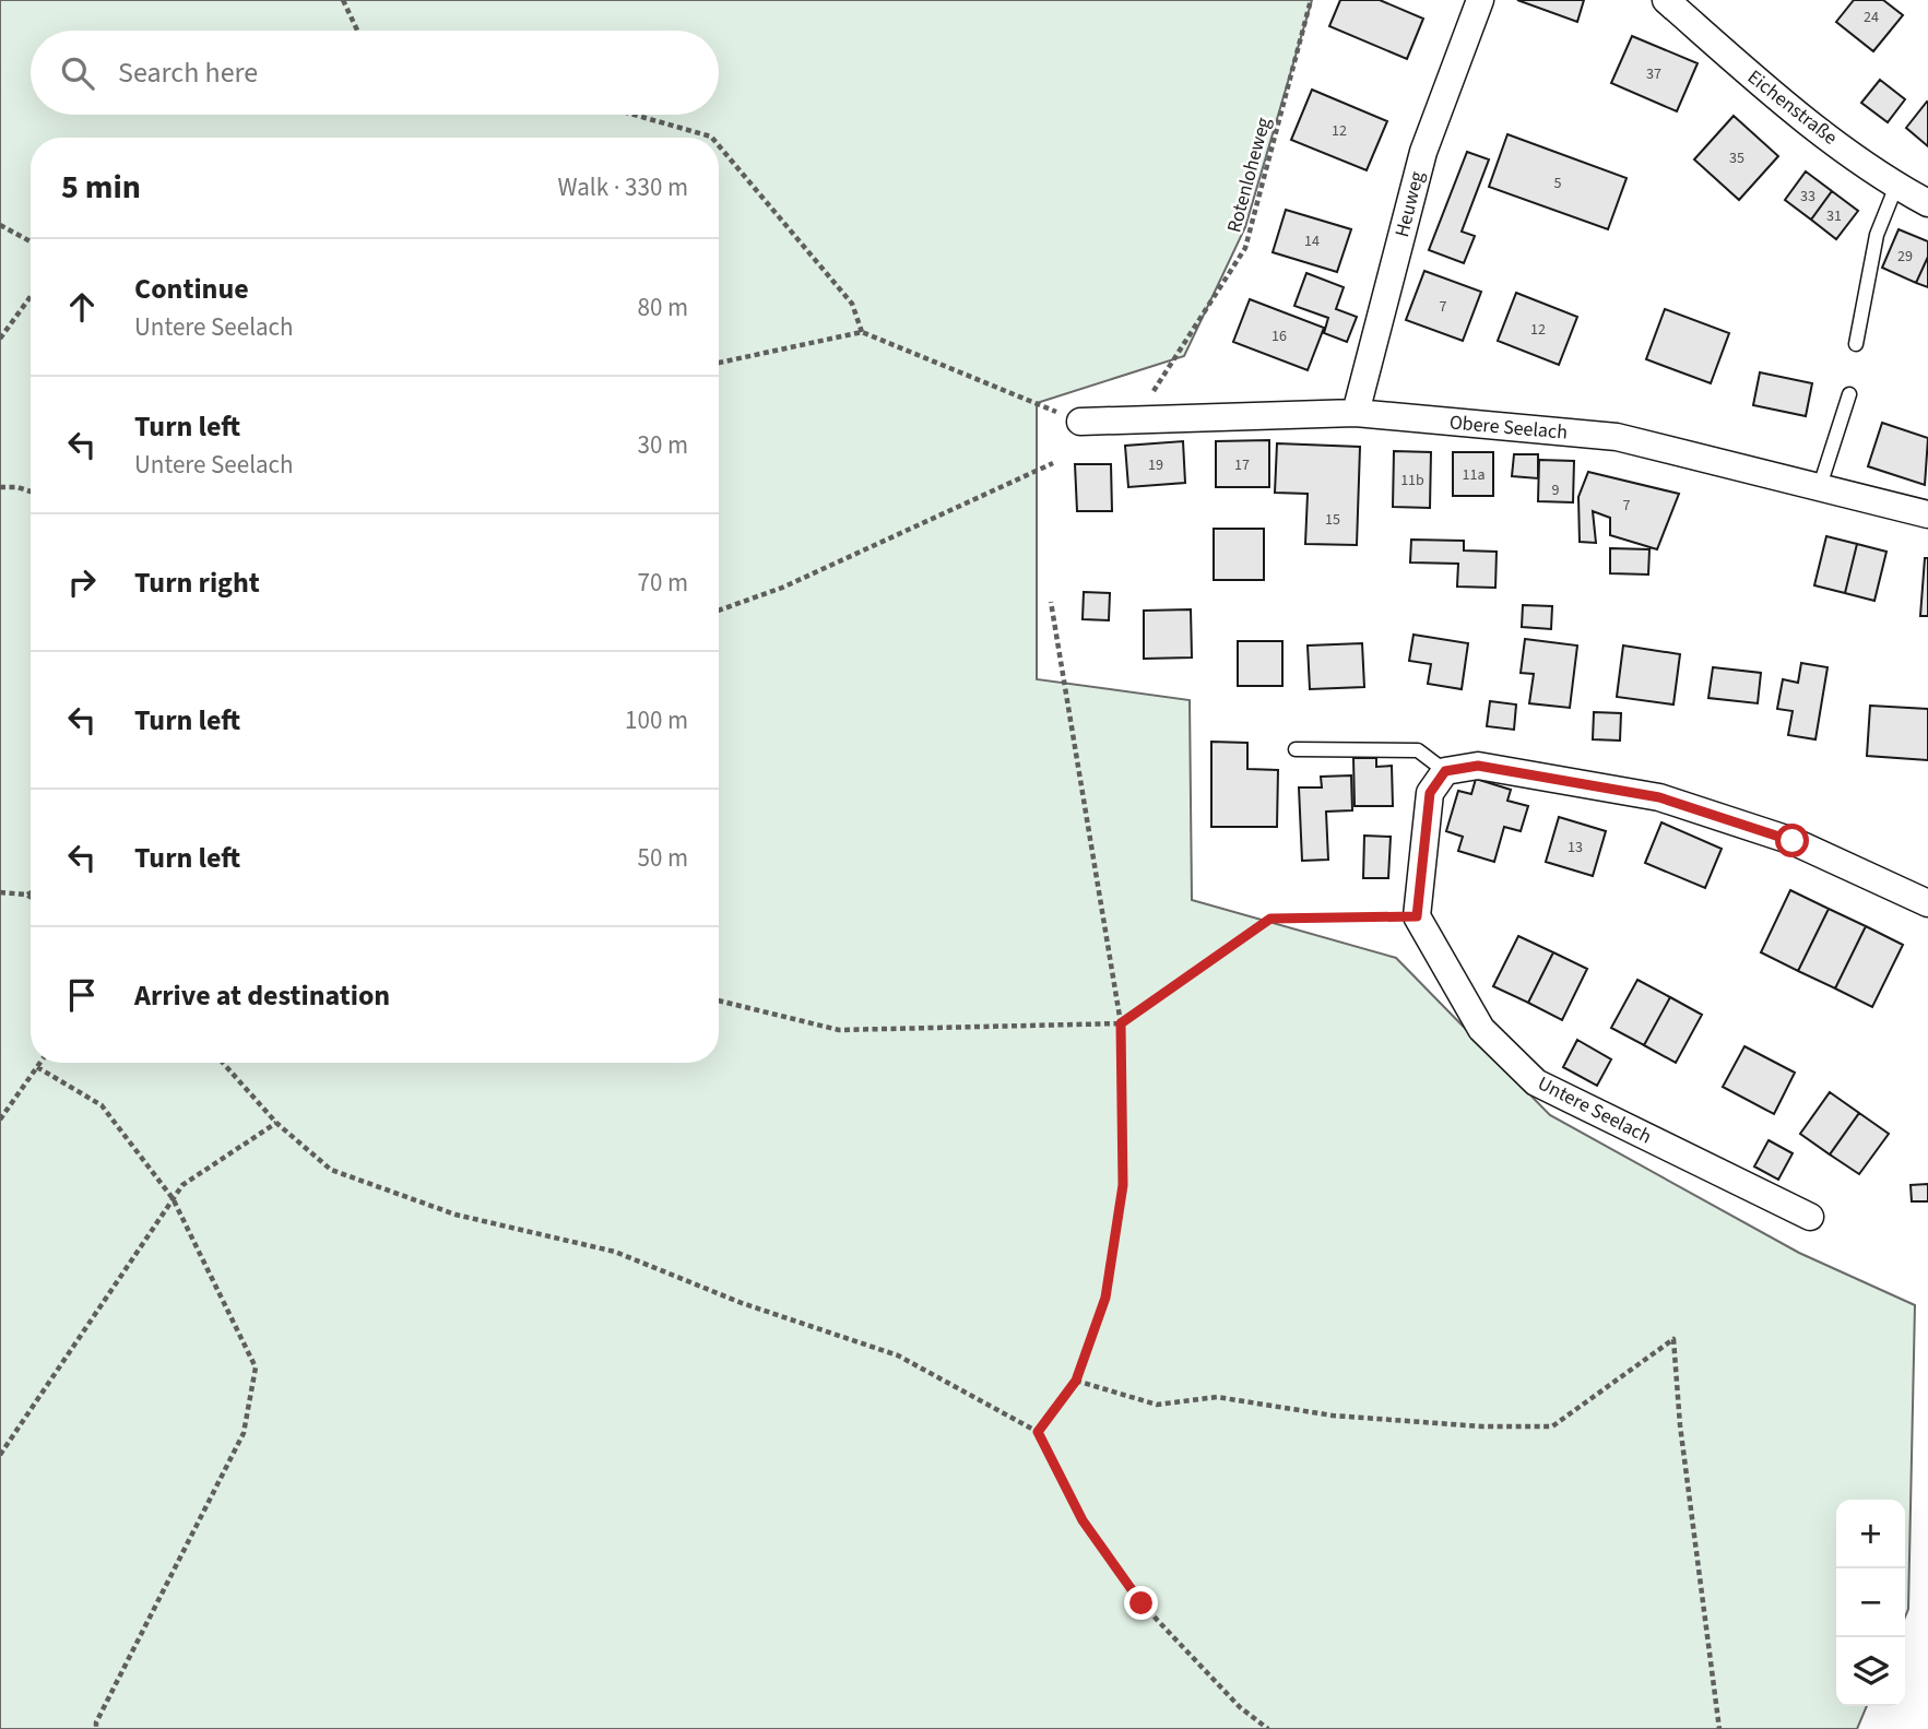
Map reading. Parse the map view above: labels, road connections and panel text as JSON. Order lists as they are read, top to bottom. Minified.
{"streets":{"street":["Eichenstraße","Heuweg","Obere Seelach","Untere Seelach"],"path":["Rotenloheweg"]},"crossings":[["Rotenloheweg","Obere Seelach"],["Heuweg","Obere Seelach"]],"house_numbers":["24","37","12","35","5","33","31","14","29","7","12","16","19","17","11a","11b","9","7","15","13"],"page":{"search":"Search here","heading":["5 min","Walk · 330 m"],"list":[["Continue","Untere Seelach","80 m"],["Turn left","Untere Seelach","30 m"],["Turn right","70 m"],["Turn left","100 m"],["Turn left","50 m"],"Arrive at destination"],"map_buttons":["+","−"]}}
